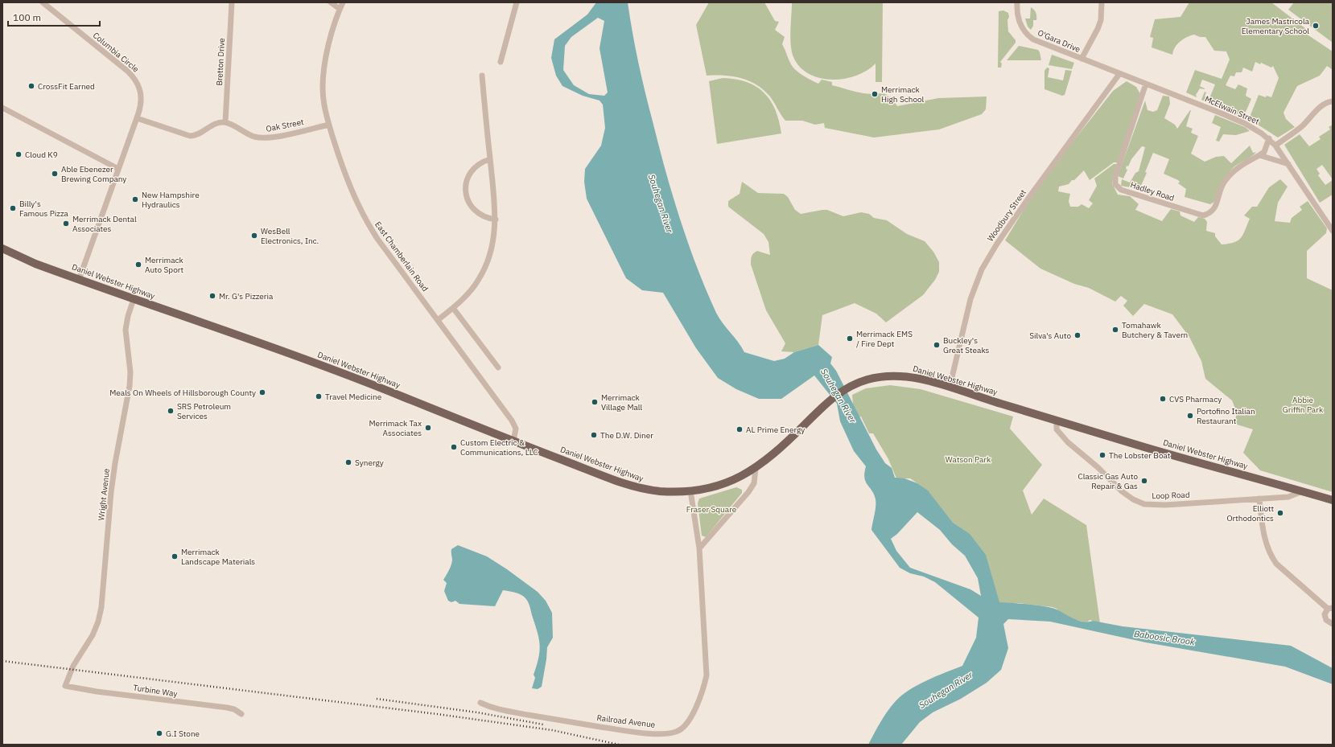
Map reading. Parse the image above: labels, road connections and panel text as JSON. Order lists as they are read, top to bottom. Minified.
{"streets":{"main road":["Daniel Webster Highway"],"street":["O'Gara Drive","Columbia Circle","Bretton Drive","McElwain Street","Oak Street","Hadley Road","Woodbury Street","East Chamberlain Road","Wright Avenue","Loop Road","Turbine Way","Railroad Avenue"]},"crossings":[["O'Gara Drive","McElwain Street"],["Columbia Circle","Daniel Webster Highway"],["Bretton Drive","Oak Street"],["McElwain Street","Hadley Road"],["McElwain Street","Woodbury Street"],["Oak Street","East Chamberlain Road"],["Woodbury Street","Daniel Webster Highway"],["East Chamberlain Road","Daniel Webster Highway"],["Daniel Webster Highway","Wright Avenue"],["Daniel Webster Highway","Loop Road"],["Daniel Webster Highway","Railroad Avenue"],["Wright Avenue","Turbine Way"]],"water":["Souhegan River","Baboosic Brook"],"parks":["Abbie Griffin Park","Watson Park","Fraser Square"],"places":["James Mastricola Elementary School","CrossFit Earned","Merrimack High School","Cloud K9","Able Ebenezer Brewing Company","New Hampshire Hydraulics","Billy's Famous Pizza","Merrimack Dental Associates","WesBell Electronics, Inc.","Merrimack Auto Sport","Mr. G's Pizzeria","Tomahawk Butchery & Tavern","Silva's Auto","Merrimack EMS / Fire Dept","Buckley's Great Steaks","Meals On Wheels of Hillsborough County","Travel Medicine","CVS Pharmacy","Merrimack Village Mall","SRS Petroleum Services","Portofino Italian Restaurant","Merrimack Tax Associates","AL Prime Energy","The D.W. Diner","Custom Electric & Communications, LLC","The Lobster Boat","Synergy","Classic Gas Auto Repair & Gas","Elliott Orthodontics","Merrimack Landscape Materials","G.I Stone"],"scale_bar":"100 m"}
